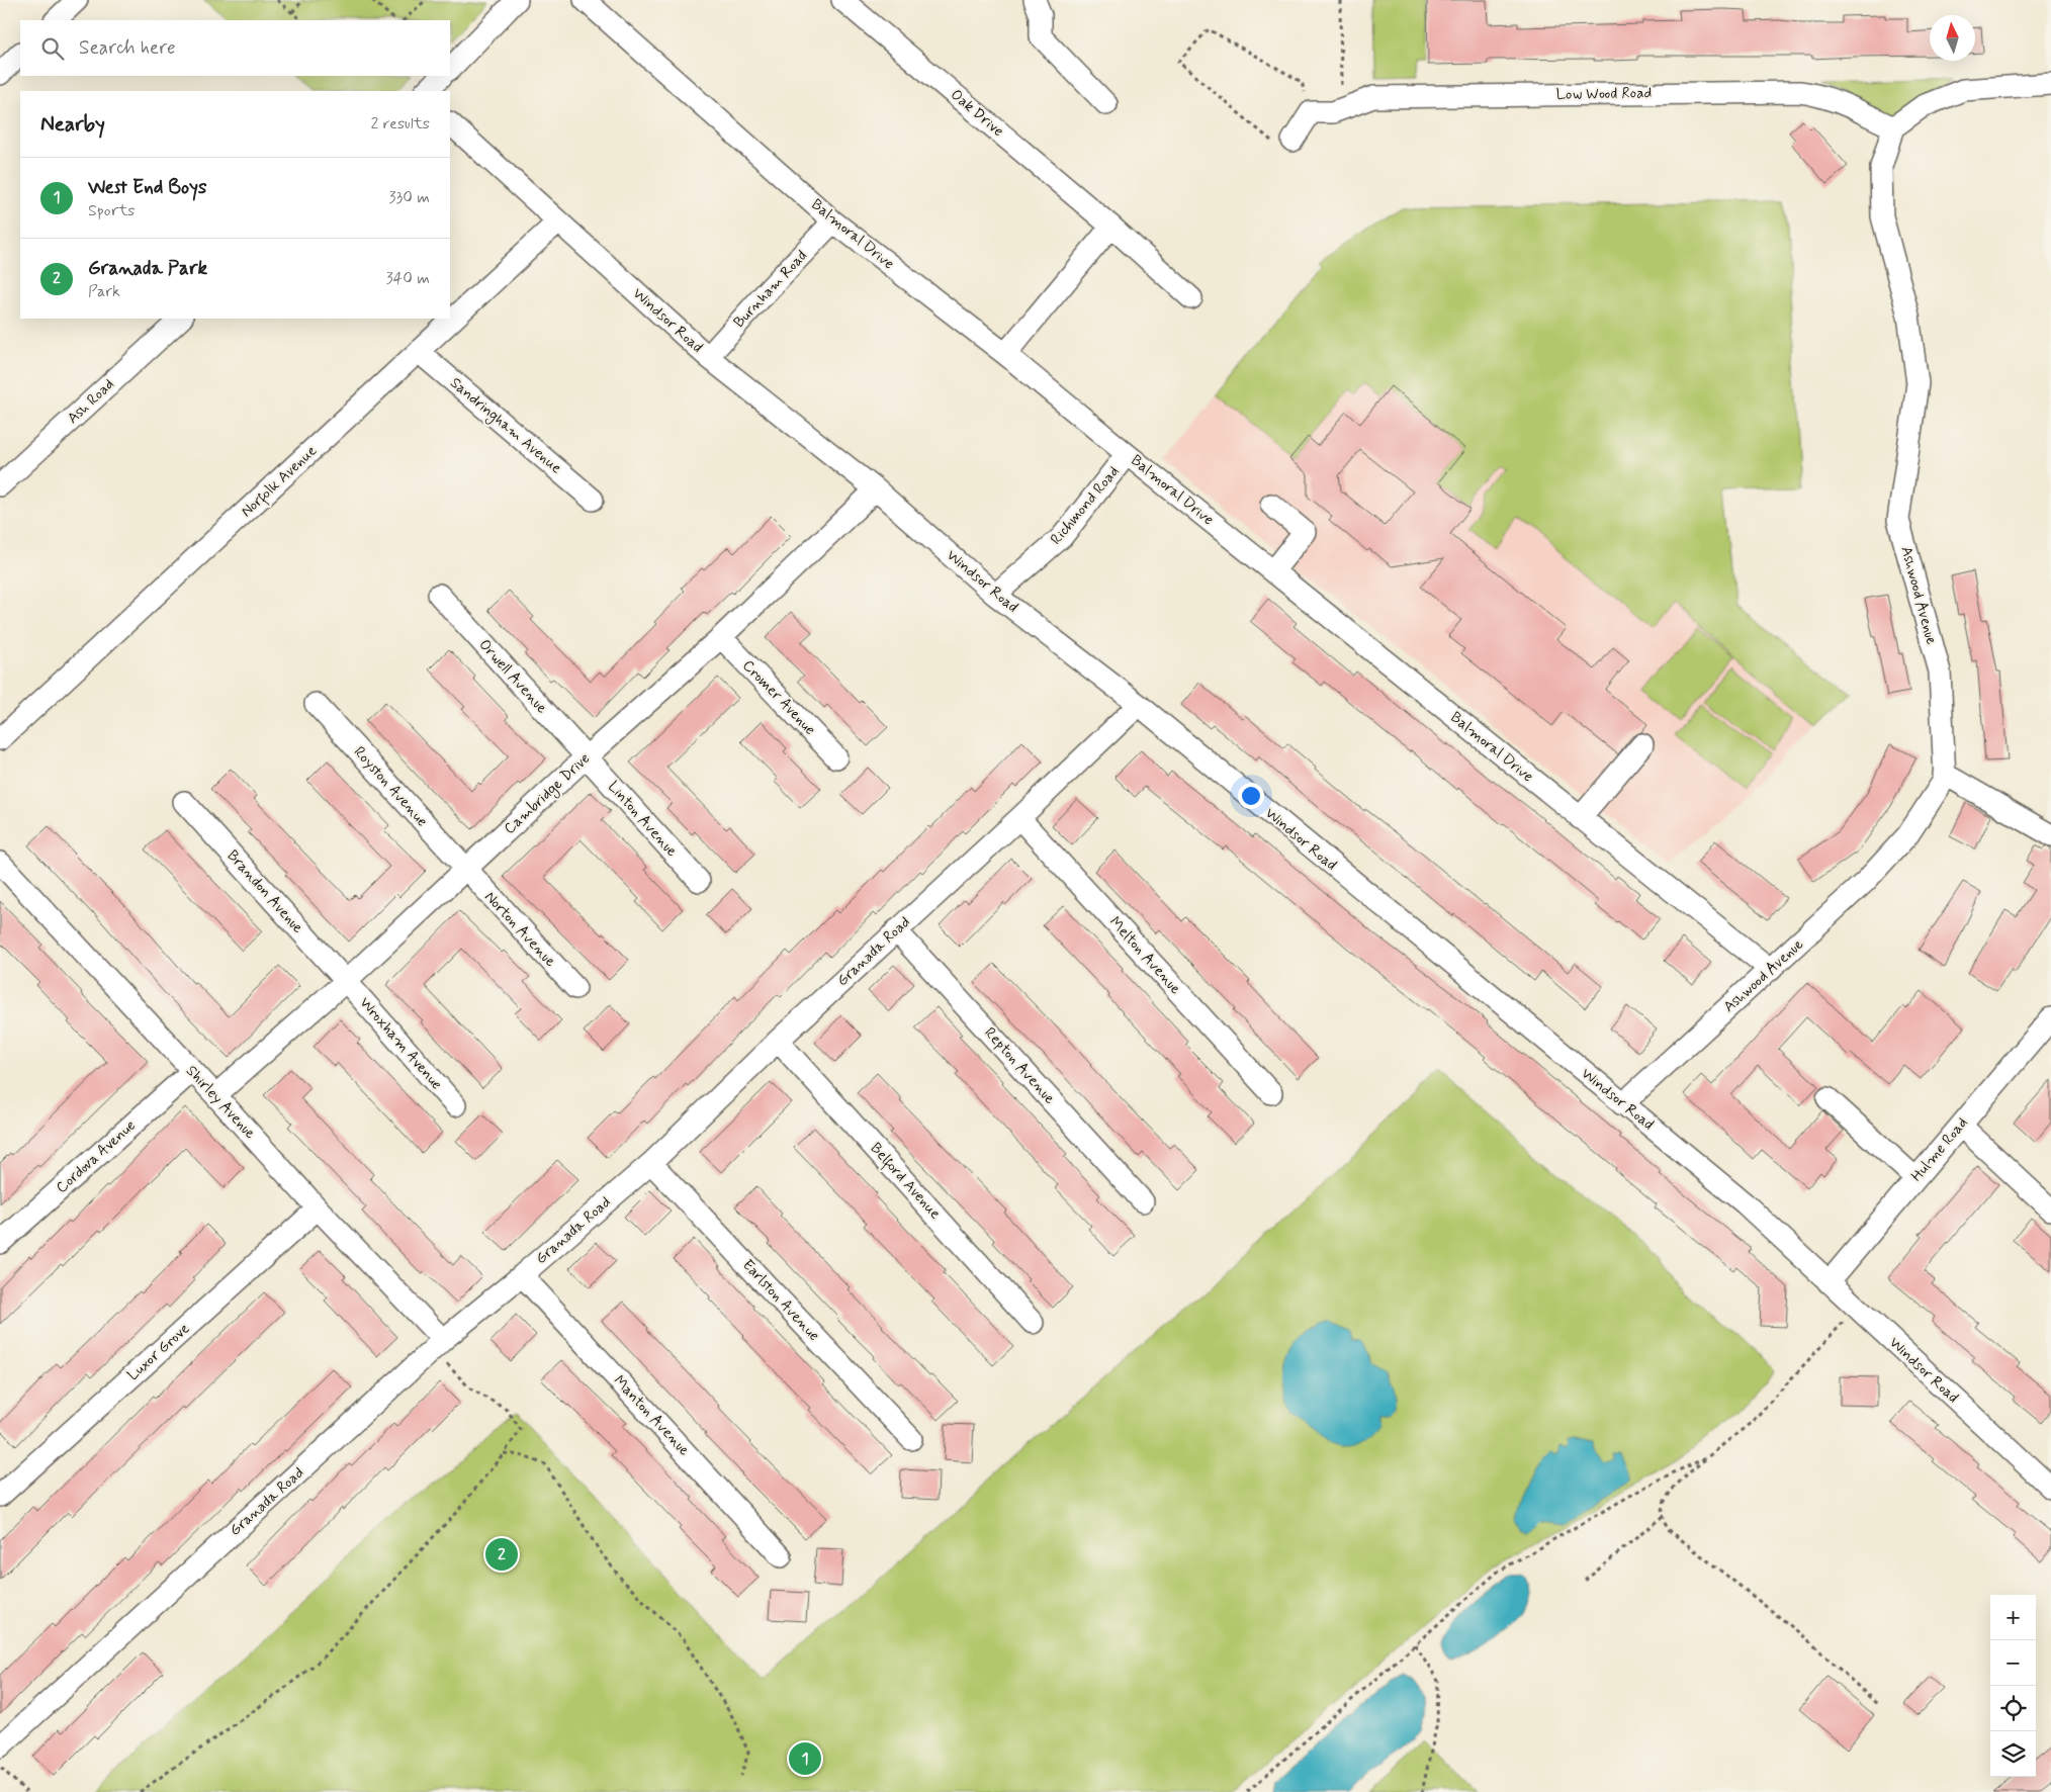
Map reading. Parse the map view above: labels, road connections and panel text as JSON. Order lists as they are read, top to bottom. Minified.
{"streets":{"street":["Low Wood Road","Oak Drive","Balmoral Drive","Burnham Road","Windsor Road","Ash Road","Sandringham Avenue","Norfolk Avenue","Richmond Road","Ashwood Avenue","Orwell Avenue","Cromer Avenue","Royston Avenue","Cambridge Drive","Linton Avenue","Brandon Avenue","Norton Avenue","Granada Road","Melton Avenue","Wroxham Avenue","Repton Avenue","Shirley Avenue","Hulme Road","Cordova Avenue","Belford Avenue","Earlston Avenue","Luxor Grove","Manton Avenue"]},"crossings":[["Low Wood Road","Ashwood Avenue"],["Balmoral Drive","Burnham Road"],["Balmoral Drive","Richmond Road"],["Balmoral Drive","Ashwood Avenue"],["Burnham Road","Windsor Road"],["Windsor Road","Norfolk Avenue"],["Windsor Road","Richmond Road"],["Windsor Road","Ashwood Avenue"],["Windsor Road","Cambridge Drive"],["Windsor Road","Granada Road"],["Windsor Road","Hulme Road"],["Sandringham Avenue","Norfolk Avenue"],["Orwell Avenue","Cambridge Drive"],["Orwell Avenue","Linton Avenue"],["Cromer Avenue","Cambridge Drive"],["Royston Avenue","Cambridge Drive"],["Royston Avenue","Norton Avenue"],["Cambridge Drive","Linton Avenue"],["Cambridge Drive","Brandon Avenue"],["Cambridge Drive","Norton Avenue"],["Cambridge Drive","Wroxham Avenue"],["Cambridge Drive","Shirley Avenue"],["Brandon Avenue","Wroxham Avenue"],["Granada Road","Melton Avenue"],["Granada Road","Repton Avenue"],["Granada Road","Shirley Avenue"],["Granada Road","Belford Avenue"],["Granada Road","Earlston Avenue"],["Granada Road","Manton Avenue"],["Shirley Avenue","Cordova Avenue"],["Shirley Avenue","Luxor Grove"]],"north":"top","page":{"search":"Search here","heading":["Nearby","2 results"],"list":[{"mark":"1","name":"West End Boys","note":"Sports","value":"330 m"},{"mark":"2","name":"Granada Park","note":"Park","value":"340 m"}],"pins":["2","1"],"map_buttons":["+","−"]}}
